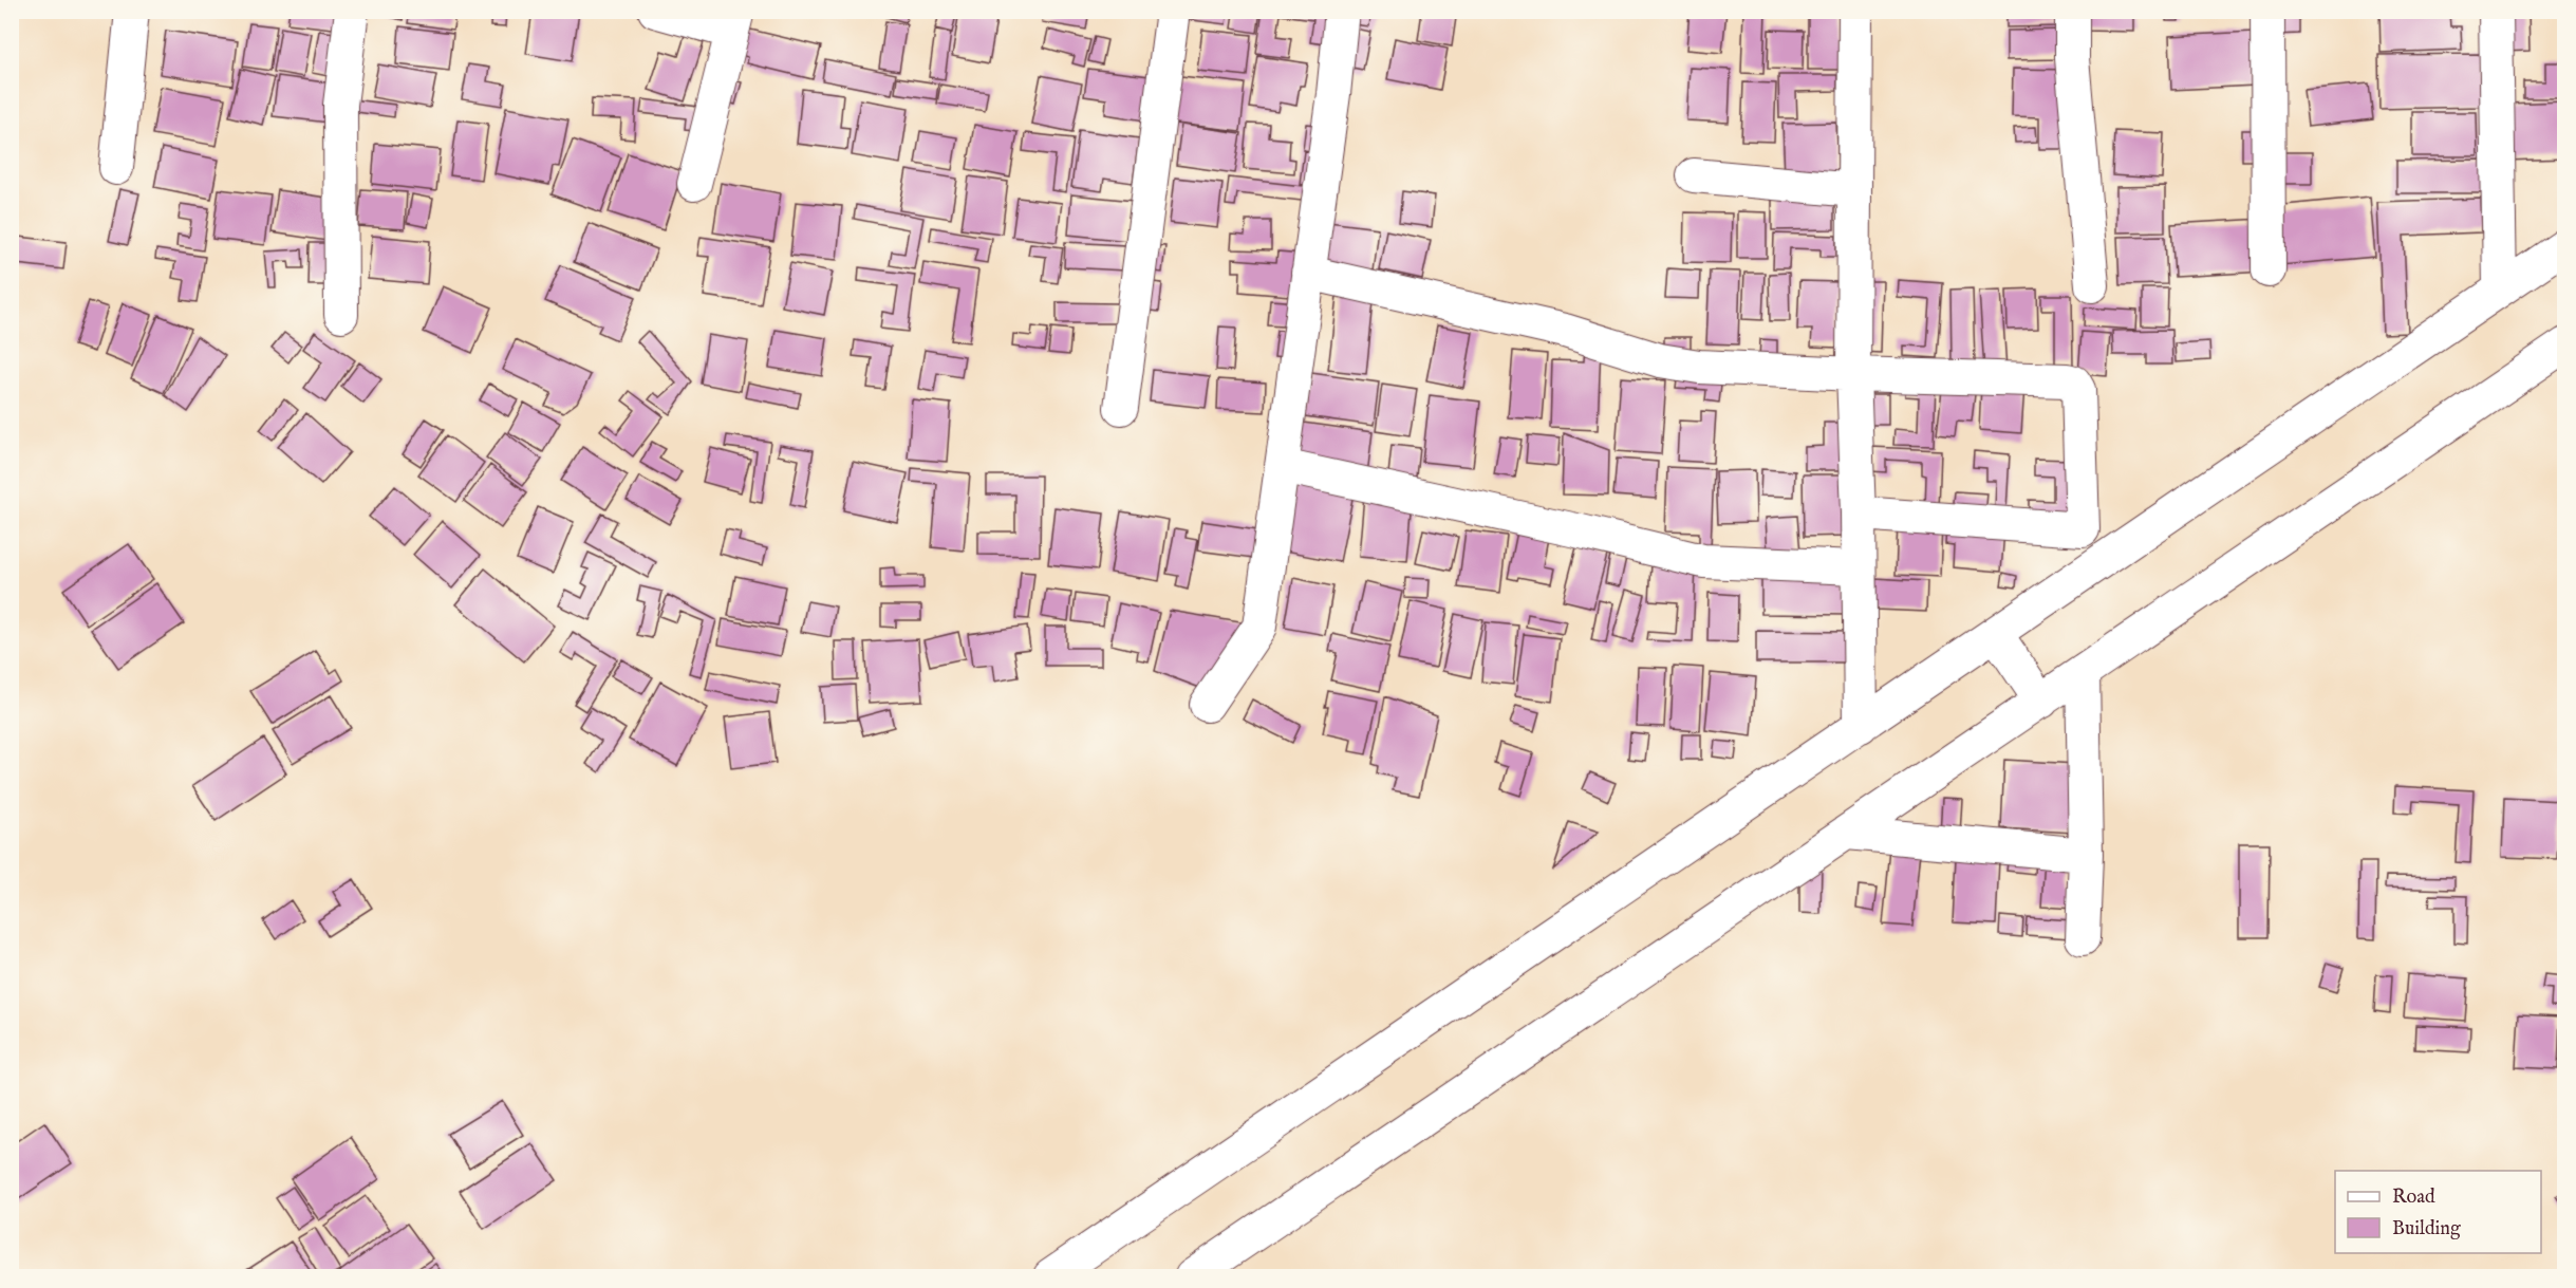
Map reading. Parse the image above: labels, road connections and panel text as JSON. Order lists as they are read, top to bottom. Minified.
{"legend":["Road","Building"]}
